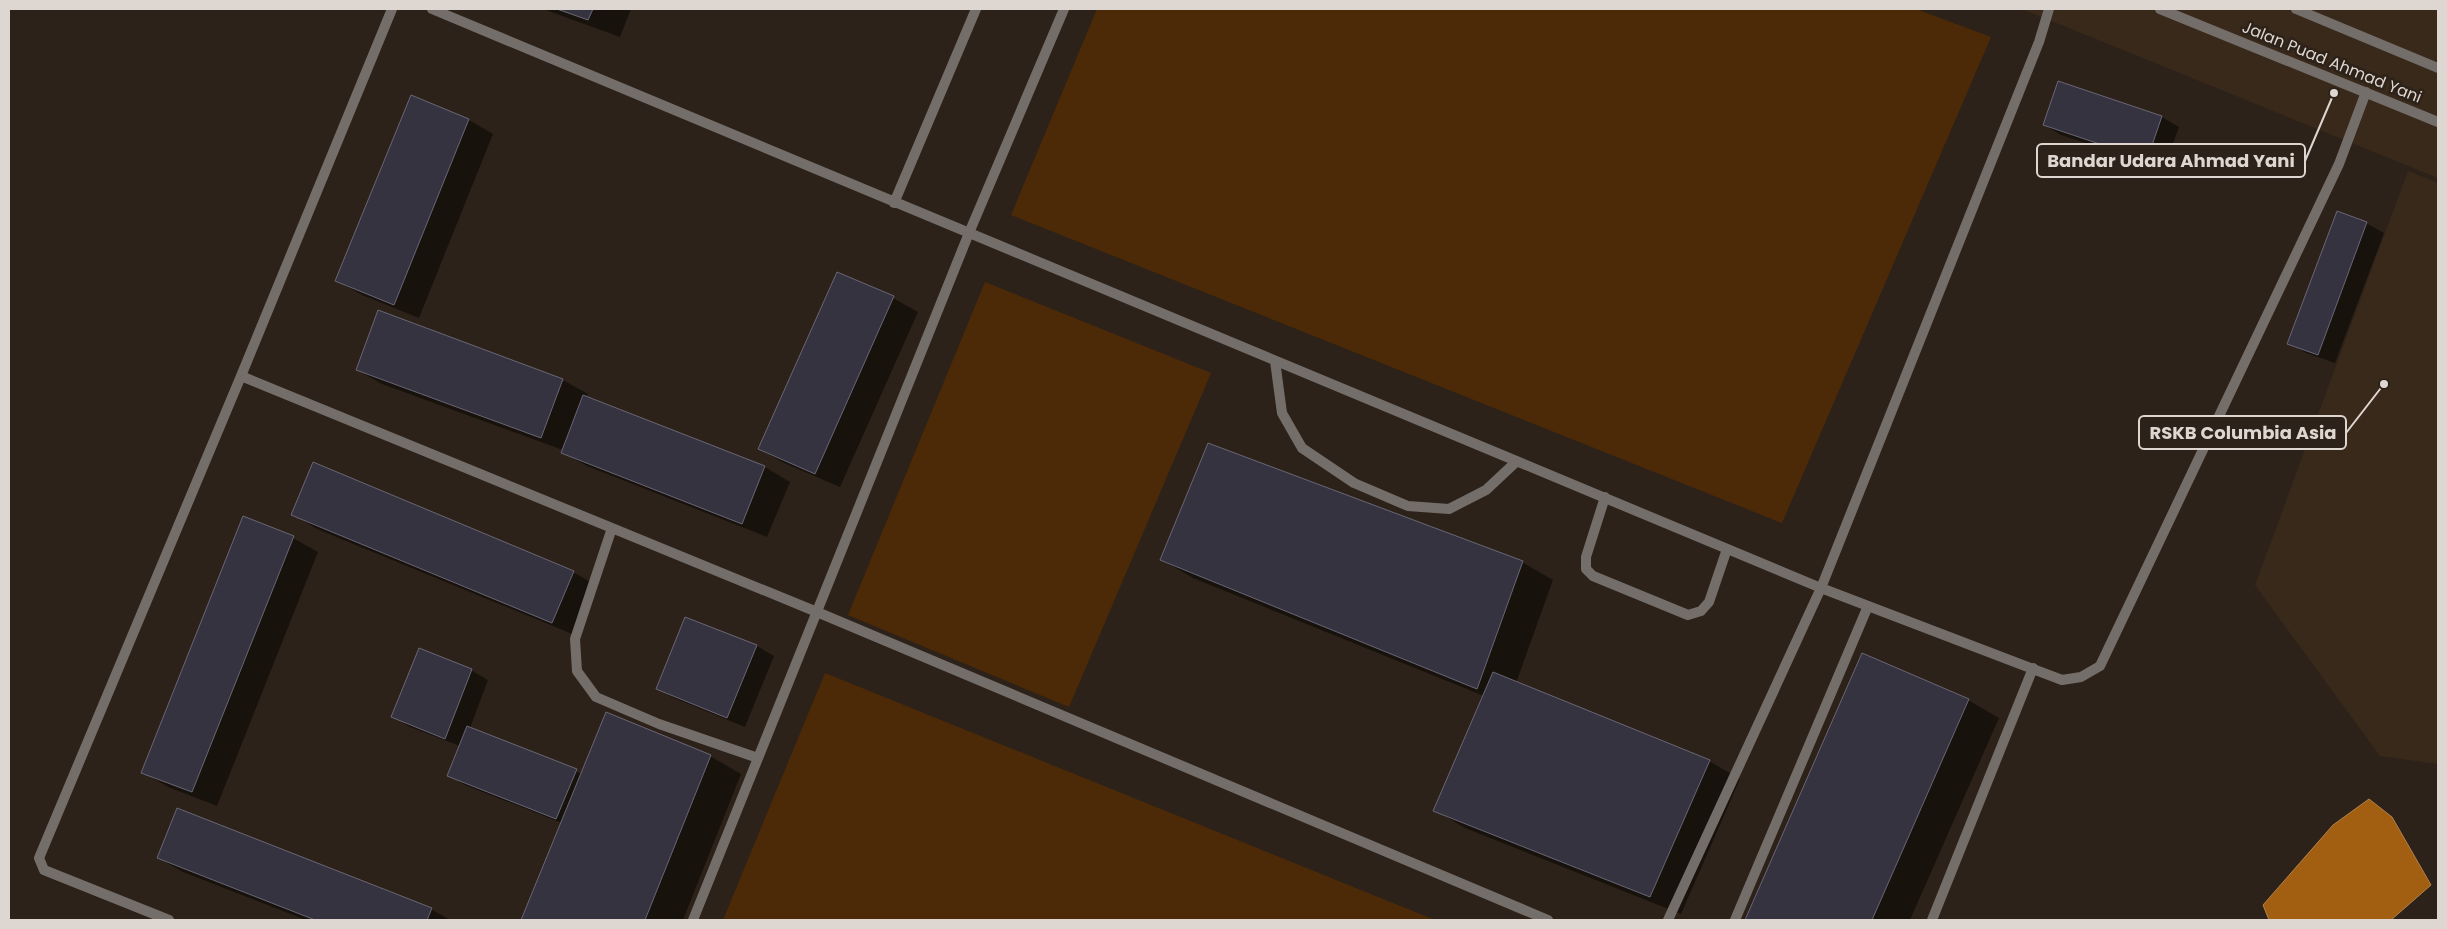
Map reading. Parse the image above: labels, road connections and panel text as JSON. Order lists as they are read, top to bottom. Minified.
{"streets":{"lane":["Jalan Puad Ahmad Yani"]},"places":["Bandar Udara Ahmad Yani","RSKB Columbia Asia"]}
